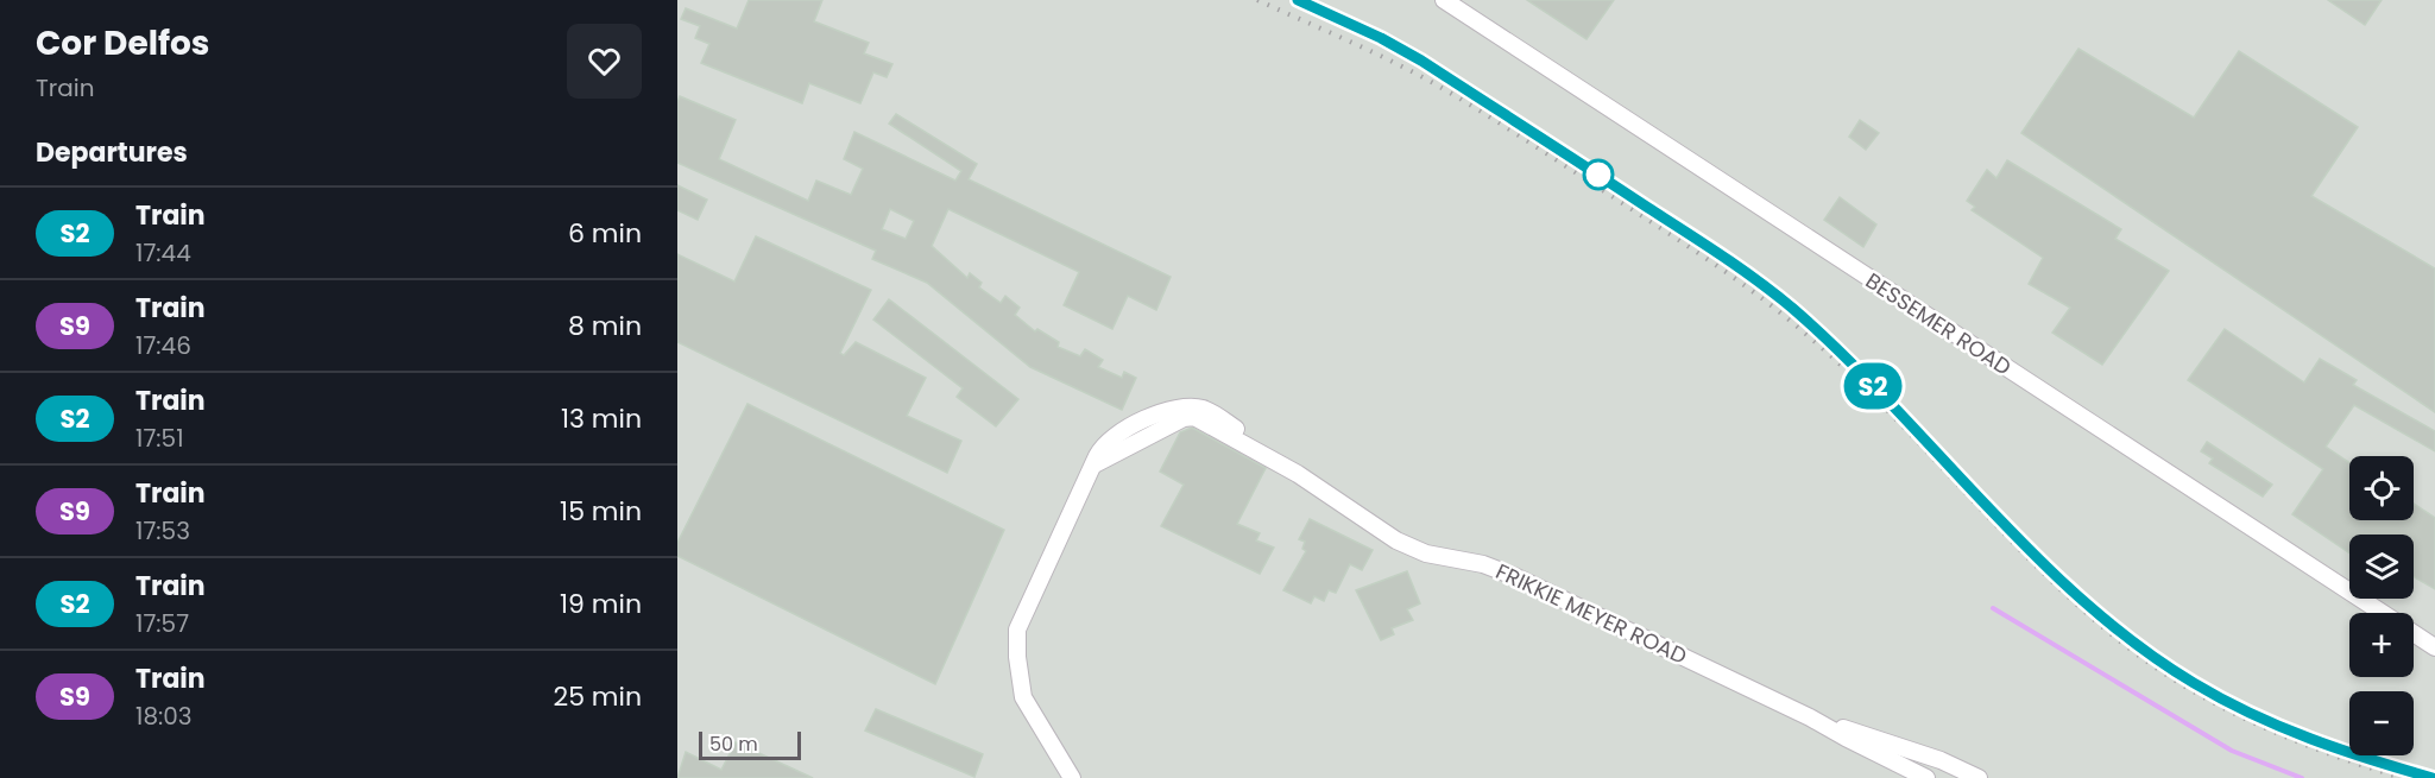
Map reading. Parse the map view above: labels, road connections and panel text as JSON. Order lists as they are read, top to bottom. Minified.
{"streets":{"street":["BESSEMER ROAD","FRIKKIE MEYER ROAD"]},"scale_bar":"50 m","page":{"heading":[["Cor Delfos","Train"],"Departures"],"on_map":"S2","list":[{"mark":"S2","name":"Train","note":"17:44","value":"6 min"},{"mark":"S9","name":"Train","note":"17:46","value":"8 min"},{"mark":"S2","name":"Train","note":"17:51","value":"13 min"},{"mark":"S9","name":"Train","note":"17:53","value":"15 min"},{"mark":"S2","name":"Train","note":"17:57","value":"19 min"},{"mark":"S9","name":"Train","note":"18:03","value":"25 min"}],"map_buttons":["+","−"],"scale":"50 m"}}
